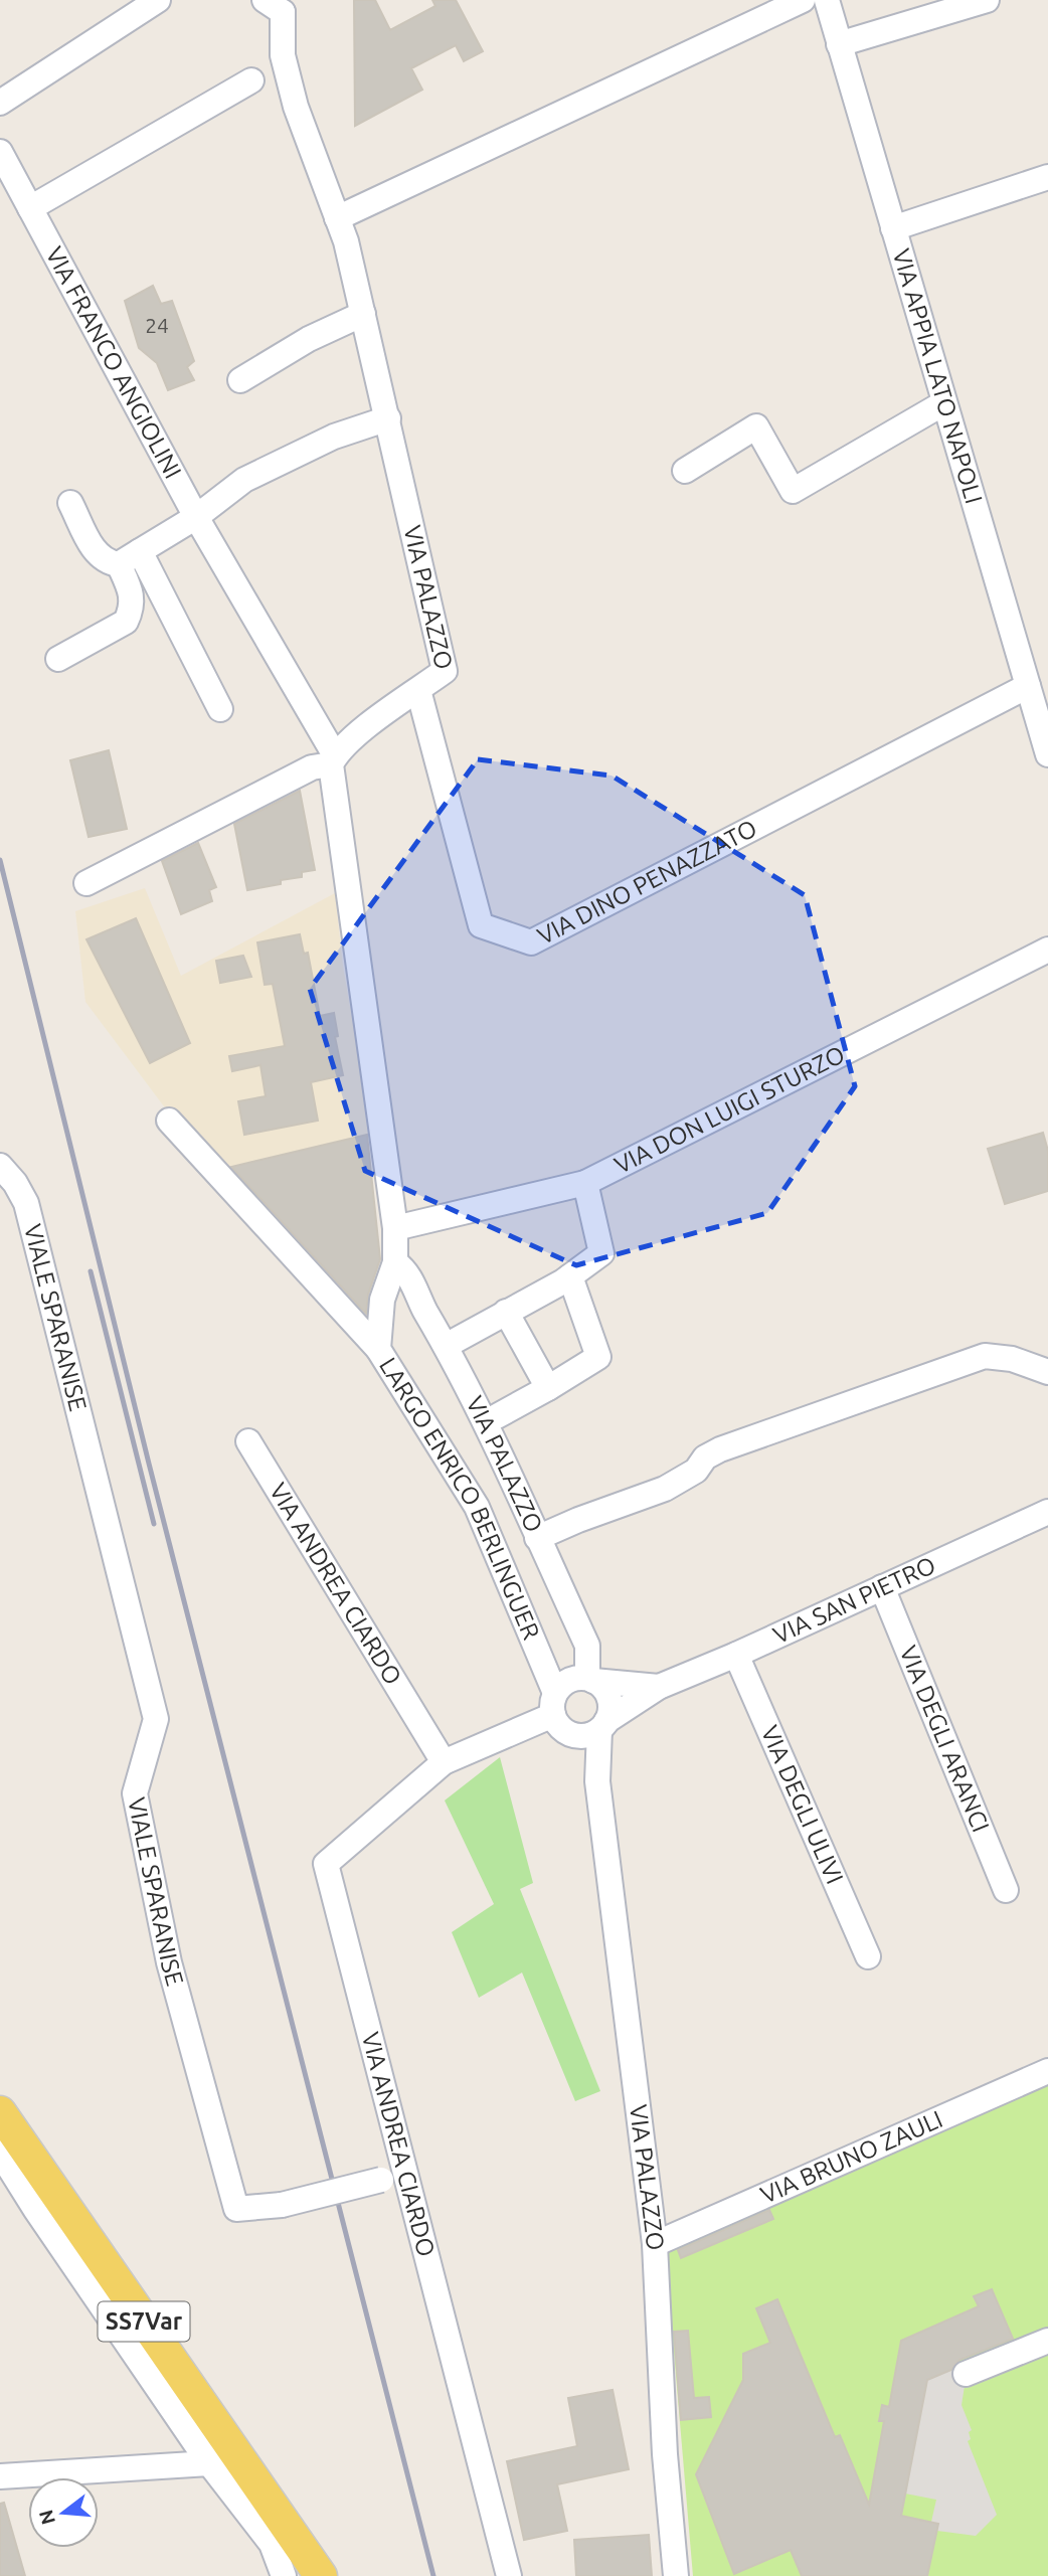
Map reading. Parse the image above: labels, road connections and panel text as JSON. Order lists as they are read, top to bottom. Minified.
{"streets":{"main road":["SS7Var"],"street":["VIA FRANCO ANGIOLINI","VIA APPIA LATO NAPOLI","VIA PALAZZO","VIA DINO PENAZZATO","VIA DON LUIGI STURZO","VIALE SPARANISE","LARGO ENRICO BERLINGUER","VIA ANDREA CIARDO","VIA SAN PIETRO","VIA DEGLI ARANCI","VIA DEGLI ULIVI","VIA BRUNO ZAULI"]},"crossings":[["VIA FRANCO ANGIOLINI","VIA PALAZZO"],["VIA APPIA LATO NAPOLI","VIA DINO PENAZZATO"],["VIA PALAZZO","VIA DINO PENAZZATO"],["VIA PALAZZO","LARGO ENRICO BERLINGUER"],["VIA PALAZZO","VIA ANDREA CIARDO"],["VIA PALAZZO","VIA SAN PIETRO"],["VIA PALAZZO","VIA BRUNO ZAULI"],["VIA DON LUIGI STURZO","LARGO ENRICO BERLINGUER"],["VIALE SPARANISE","VIA ANDREA CIARDO"],["LARGO ENRICO BERLINGUER","VIA ANDREA CIARDO"],["LARGO ENRICO BERLINGUER","VIA SAN PIETRO"],["VIA ANDREA CIARDO","VIA SAN PIETRO"],["VIA SAN PIETRO","VIA DEGLI ARANCI"],["VIA SAN PIETRO","VIA DEGLI ULIVI"]],"house_numbers":["24"],"north":"left"}
